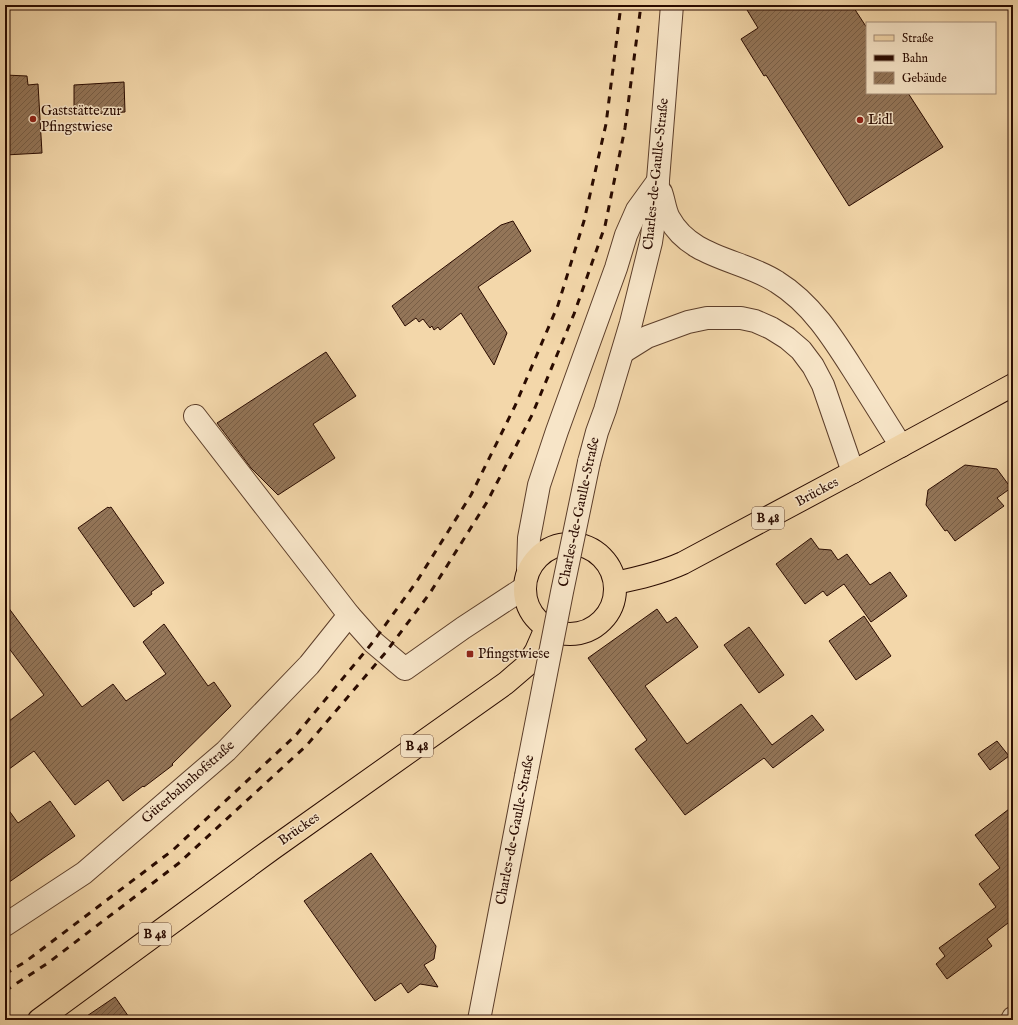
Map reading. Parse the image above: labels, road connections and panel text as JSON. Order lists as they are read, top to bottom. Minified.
{"streets":{"main road":["Brückes","B 48"],"street":["Charles-de-Gaulle-Straße","Güterbahnhofstraße"]},"places":{"other":["Gaststätte zur Pfingstwiese","Lidl"],"transit":["Pfingstwiese"]},"legend":["Straße","Bahn","Gebäude"]}
